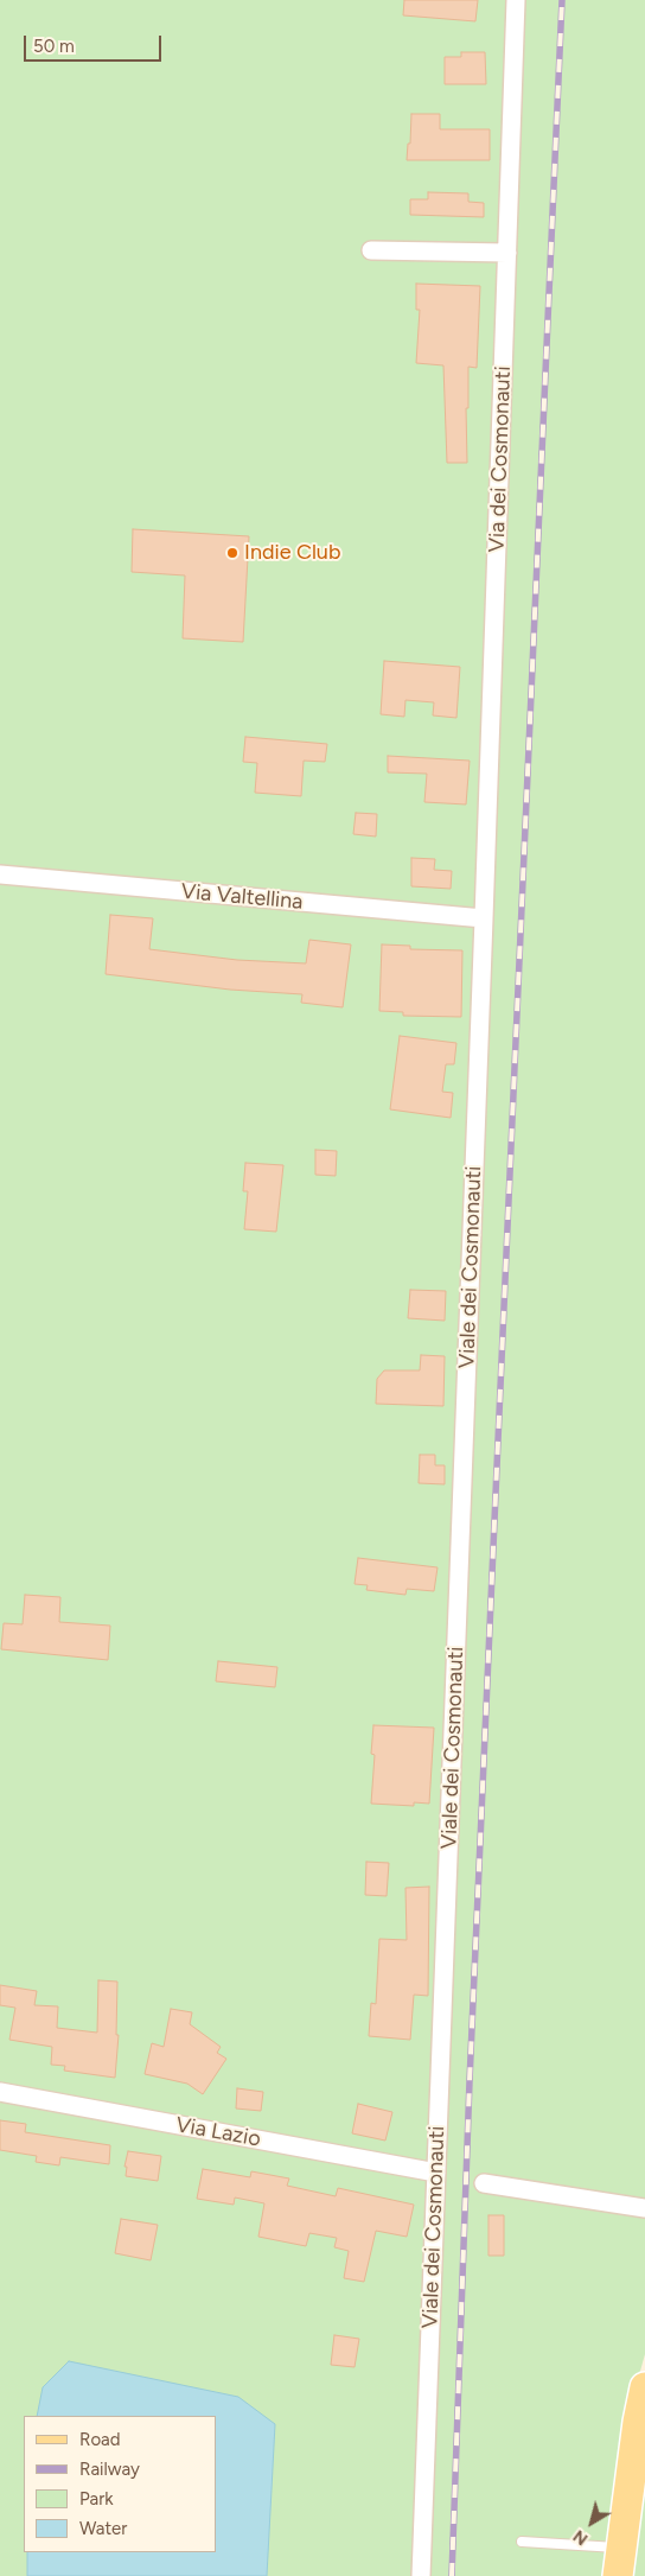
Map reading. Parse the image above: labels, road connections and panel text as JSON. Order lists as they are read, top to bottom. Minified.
{"streets":{"street":["Via dei Cosmonauti","Via Valtellina","Viale dei Cosmonauti","Via Lazio"]},"crossings":[["Via dei Cosmonauti","Via Valtellina"],["Via dei Cosmonauti","Viale dei Cosmonauti"],["Via Valtellina","Viale dei Cosmonauti"],["Viale dei Cosmonauti","Via Lazio"]],"places":["Indie Club"],"legend":["Road","Railway","Park","Water"],"scale_bar":"50 m","north":"bottom left"}
